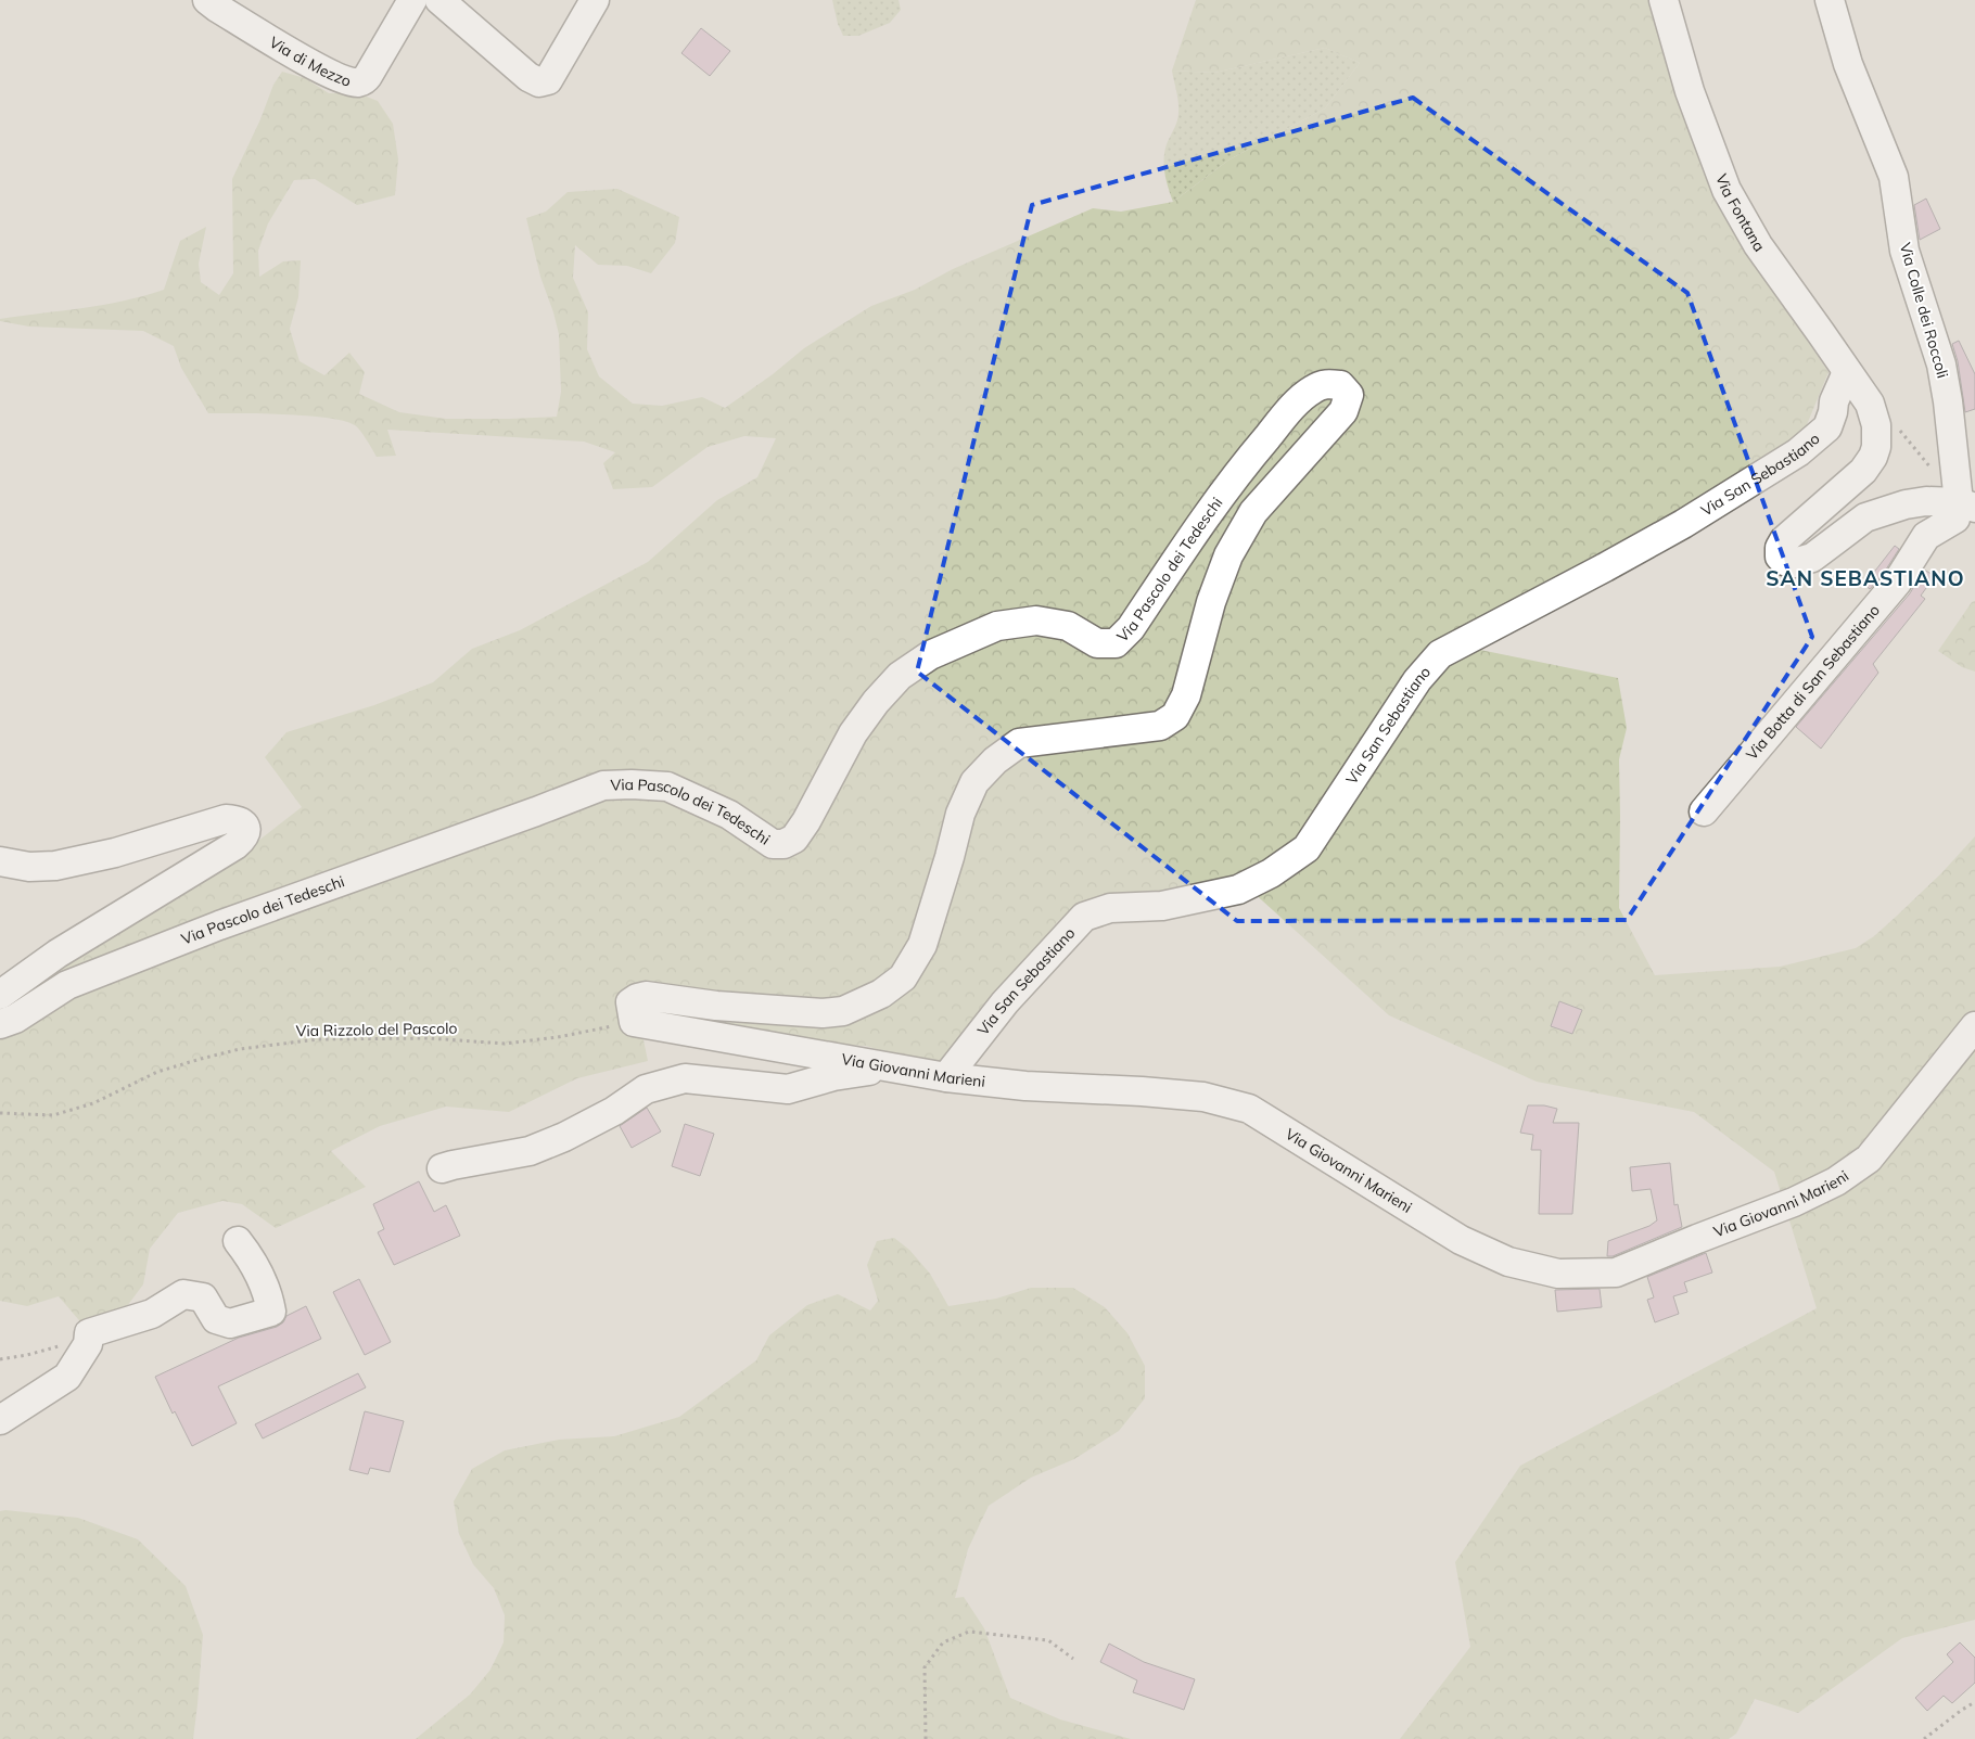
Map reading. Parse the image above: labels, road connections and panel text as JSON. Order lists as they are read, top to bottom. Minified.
{"streets":{"street":["Via di Mezzo","Via Fontana","Via Colle dei Roccoli","Via San Sebastiano","Via Pascolo dei Tedeschi","Via Botta di San Sebastiano","Via Giovanni Marieni"],"path":["Via Rizzolo del Pascolo"]},"crossings":[["Via Fontana","Via Colle dei Roccoli"],["Via Fontana","Via San Sebastiano"],["Via Fontana","Via Botta di San Sebastiano"],["Via Colle dei Roccoli","Via Botta di San Sebastiano"],["Via San Sebastiano","Via Giovanni Marieni"],["Via Pascolo dei Tedeschi","Via Rizzolo del Pascolo"],["Via Pascolo dei Tedeschi","Via Giovanni Marieni"],["Via Rizzolo del Pascolo","Via Giovanni Marieni"]],"districts":["SAN SEBASTIANO"]}
